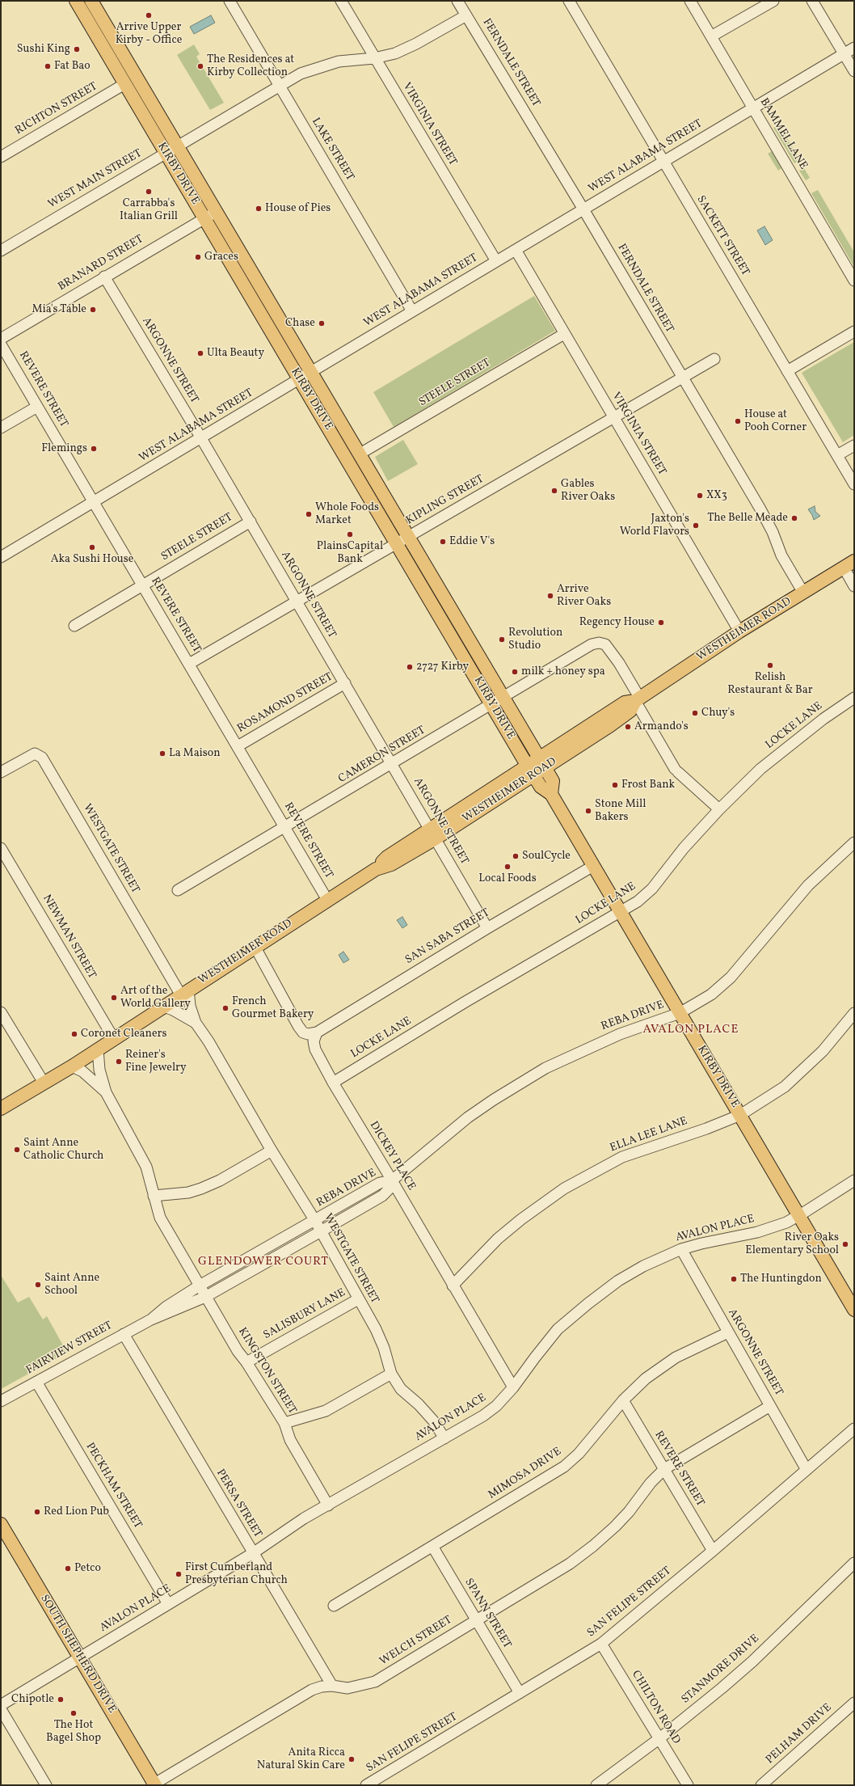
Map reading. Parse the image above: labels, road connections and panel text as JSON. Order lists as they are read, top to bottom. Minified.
{"streets":{"main road":["KIRBY DRIVE","WESTHEIMER ROAD","SOUTH SHEPHERD DRIVE"],"street":["FERNDALE STREET","RICHTON STREET","VIRGINIA STREET","BAMMEL LANE","LAKE STREET","WEST ALABAMA STREET","WEST MAIN STREET","SACKETT STREET","BRANARD STREET","ARGONNE STREET","STEELE STREET","REVERE STREET","KIPLING STREET","ROSAMOND STREET","LOCKE LANE","CAMERON STREET","WESTGATE STREET","NEWMAN STREET","SAN SABA STREET","REBA DRIVE","ELLA LEE LANE","DICKEY PLACE","AVALON PLACE","SALISBURY LANE","FAIRVIEW STREET","KINGSTON STREET","MIMOSA DRIVE","PECKHAM STREET","PERSA STREET","SAN FELIPE STREET","SPANN STREET","WELCH STREET","STANMORE DRIVE","CHILTON ROAD","PELHAM DRIVE"]},"crossings":[["FERNDALE STREET","WEST ALABAMA STREET"],["FERNDALE STREET","WEST MAIN STREET"],["FERNDALE STREET","KIPLING STREET"],["FERNDALE STREET","WESTHEIMER ROAD"],["RICHTON STREET","KIRBY DRIVE"],["VIRGINIA STREET","WEST ALABAMA STREET"],["VIRGINIA STREET","WEST MAIN STREET"],["VIRGINIA STREET","STEELE STREET"],["VIRGINIA STREET","KIPLING STREET"],["VIRGINIA STREET","WESTHEIMER ROAD"],["BAMMEL LANE","WEST ALABAMA STREET"],["LAKE STREET","WEST ALABAMA STREET"],["LAKE STREET","WEST MAIN STREET"],["WEST ALABAMA STREET","KIRBY DRIVE"],["WEST ALABAMA STREET","SACKETT STREET"],["WEST ALABAMA STREET","ARGONNE STREET"],["WEST ALABAMA STREET","REVERE STREET"],["KIRBY DRIVE","WEST MAIN STREET"],["KIRBY DRIVE","BRANARD STREET"],["KIRBY DRIVE","STEELE STREET"],["KIRBY DRIVE","KIPLING STREET"],["KIRBY DRIVE","WESTHEIMER ROAD"],["KIRBY DRIVE","LOCKE LANE"],["KIRBY DRIVE","CAMERON STREET"],["KIRBY DRIVE","SAN SABA STREET"],["KIRBY DRIVE","REBA DRIVE"],["KIRBY DRIVE","ELLA LEE LANE"],["KIRBY DRIVE","AVALON PLACE"],["BRANARD STREET","ARGONNE STREET"],["ARGONNE STREET","STEELE STREET"],["ARGONNE STREET","KIPLING STREET"],["ARGONNE STREET","WESTHEIMER ROAD"],["ARGONNE STREET","ROSAMOND STREET"],["ARGONNE STREET","CAMERON STREET"],["ARGONNE STREET","SAN SABA STREET"],["ARGONNE STREET","AVALON PLACE"],["ARGONNE STREET","MIMOSA DRIVE"],["ARGONNE STREET","SAN FELIPE STREET"],["ARGONNE STREET","WELCH STREET"],["STEELE STREET","REVERE STREET"],["REVERE STREET","KIPLING STREET"],["REVERE STREET","WESTHEIMER ROAD"],["REVERE STREET","ROSAMOND STREET"],["REVERE STREET","CAMERON STREET"],["REVERE STREET","MIMOSA DRIVE"],["REVERE STREET","SAN FELIPE STREET"],["REVERE STREET","WELCH STREET"],["WESTHEIMER ROAD","CAMERON STREET"],["WESTHEIMER ROAD","WESTGATE STREET"],["WESTHEIMER ROAD","NEWMAN STREET"],["LOCKE LANE","DICKEY PLACE"],["WESTGATE STREET","REBA DRIVE"],["WESTGATE STREET","AVALON PLACE"],["WESTGATE STREET","SALISBURY LANE"],["WESTGATE STREET","FAIRVIEW STREET"],["SAN SABA STREET","DICKEY PLACE"],["REBA DRIVE","DICKEY PLACE"],["REBA DRIVE","FAIRVIEW STREET"],["ELLA LEE LANE","DICKEY PLACE"],["DICKEY PLACE","AVALON PLACE"],["AVALON PLACE","KINGSTON STREET"],["AVALON PLACE","PECKHAM STREET"],["AVALON PLACE","PERSA STREET"],["AVALON PLACE","SOUTH SHEPHERD DRIVE"],["SALISBURY LANE","KINGSTON STREET"],["FAIRVIEW STREET","KINGSTON STREET"],["FAIRVIEW STREET","PECKHAM STREET"],["FAIRVIEW STREET","PERSA STREET"],["MIMOSA DRIVE","SPANN STREET"],["PERSA STREET","WELCH STREET"],["SAN FELIPE STREET","SPANN STREET"],["SAN FELIPE STREET","CHILTON ROAD"],["SPANN STREET","WELCH STREET"],["WELCH STREET","SOUTH SHEPHERD DRIVE"],["STANMORE DRIVE","CHILTON ROAD"]],"districts":["AVALON PLACE","GLENDOWER COURT"],"places":["Arrive Upper Kirby - Office","Sushi King","Fat Bao","The Residences at Kirby Collection","Carrabba's Italian Grill","House of Pies","Graces","Mia's Table","Chase","Ulta Beauty","House at Pooh Corner","Flemings","Gables River Oaks","XX3","Whole Foods Market","The Belle Meade","Jaxton's World Flavors","PlainsCapital Bank","Eddie V's","Aka Sushi House","Arrive River Oaks","Regency House","Revolution Studio","Relish Restaurant & Bar","2727 Kirby","milk + honey spa","Chuy's","Armando's","La Maison","Frost Bank","Stone Mill Bakers","SoulCycle","Local Foods","Art of the World Gallery","French Gourmet Bakery","Coronet Cleaners","Reiner's Fine Jewelry","Saint Anne Catholic Church","River Oaks Elementary School","The Huntingdon","Saint Anne School","Red Lion Pub","Petco","First Cumberland Presbyterian Church","Chipotle","The Hot Bagel Shop","Anita Ricca Natural Skin Care"]}
